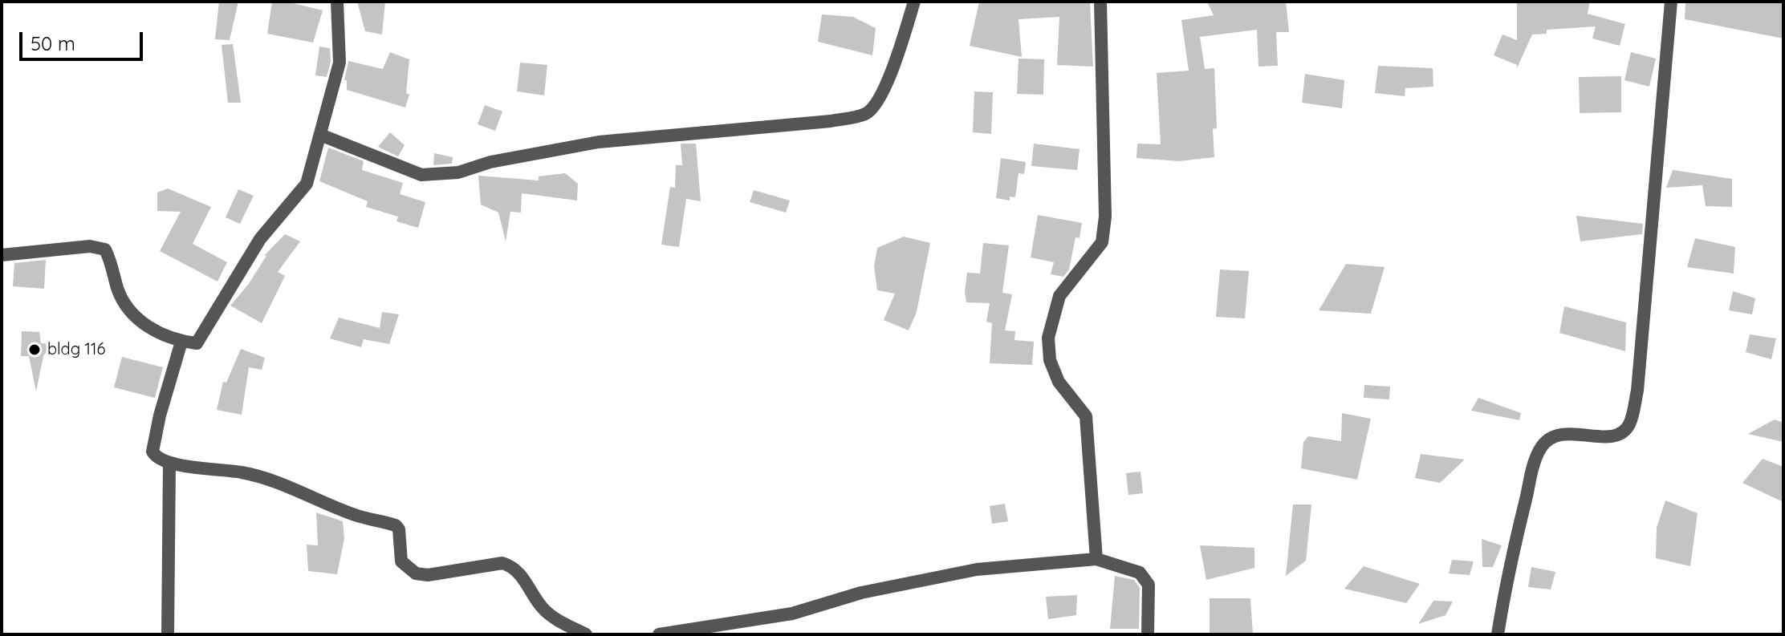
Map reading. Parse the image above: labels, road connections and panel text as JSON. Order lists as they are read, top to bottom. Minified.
{"places":["bldg 116"],"scale_bar":"50 m"}
